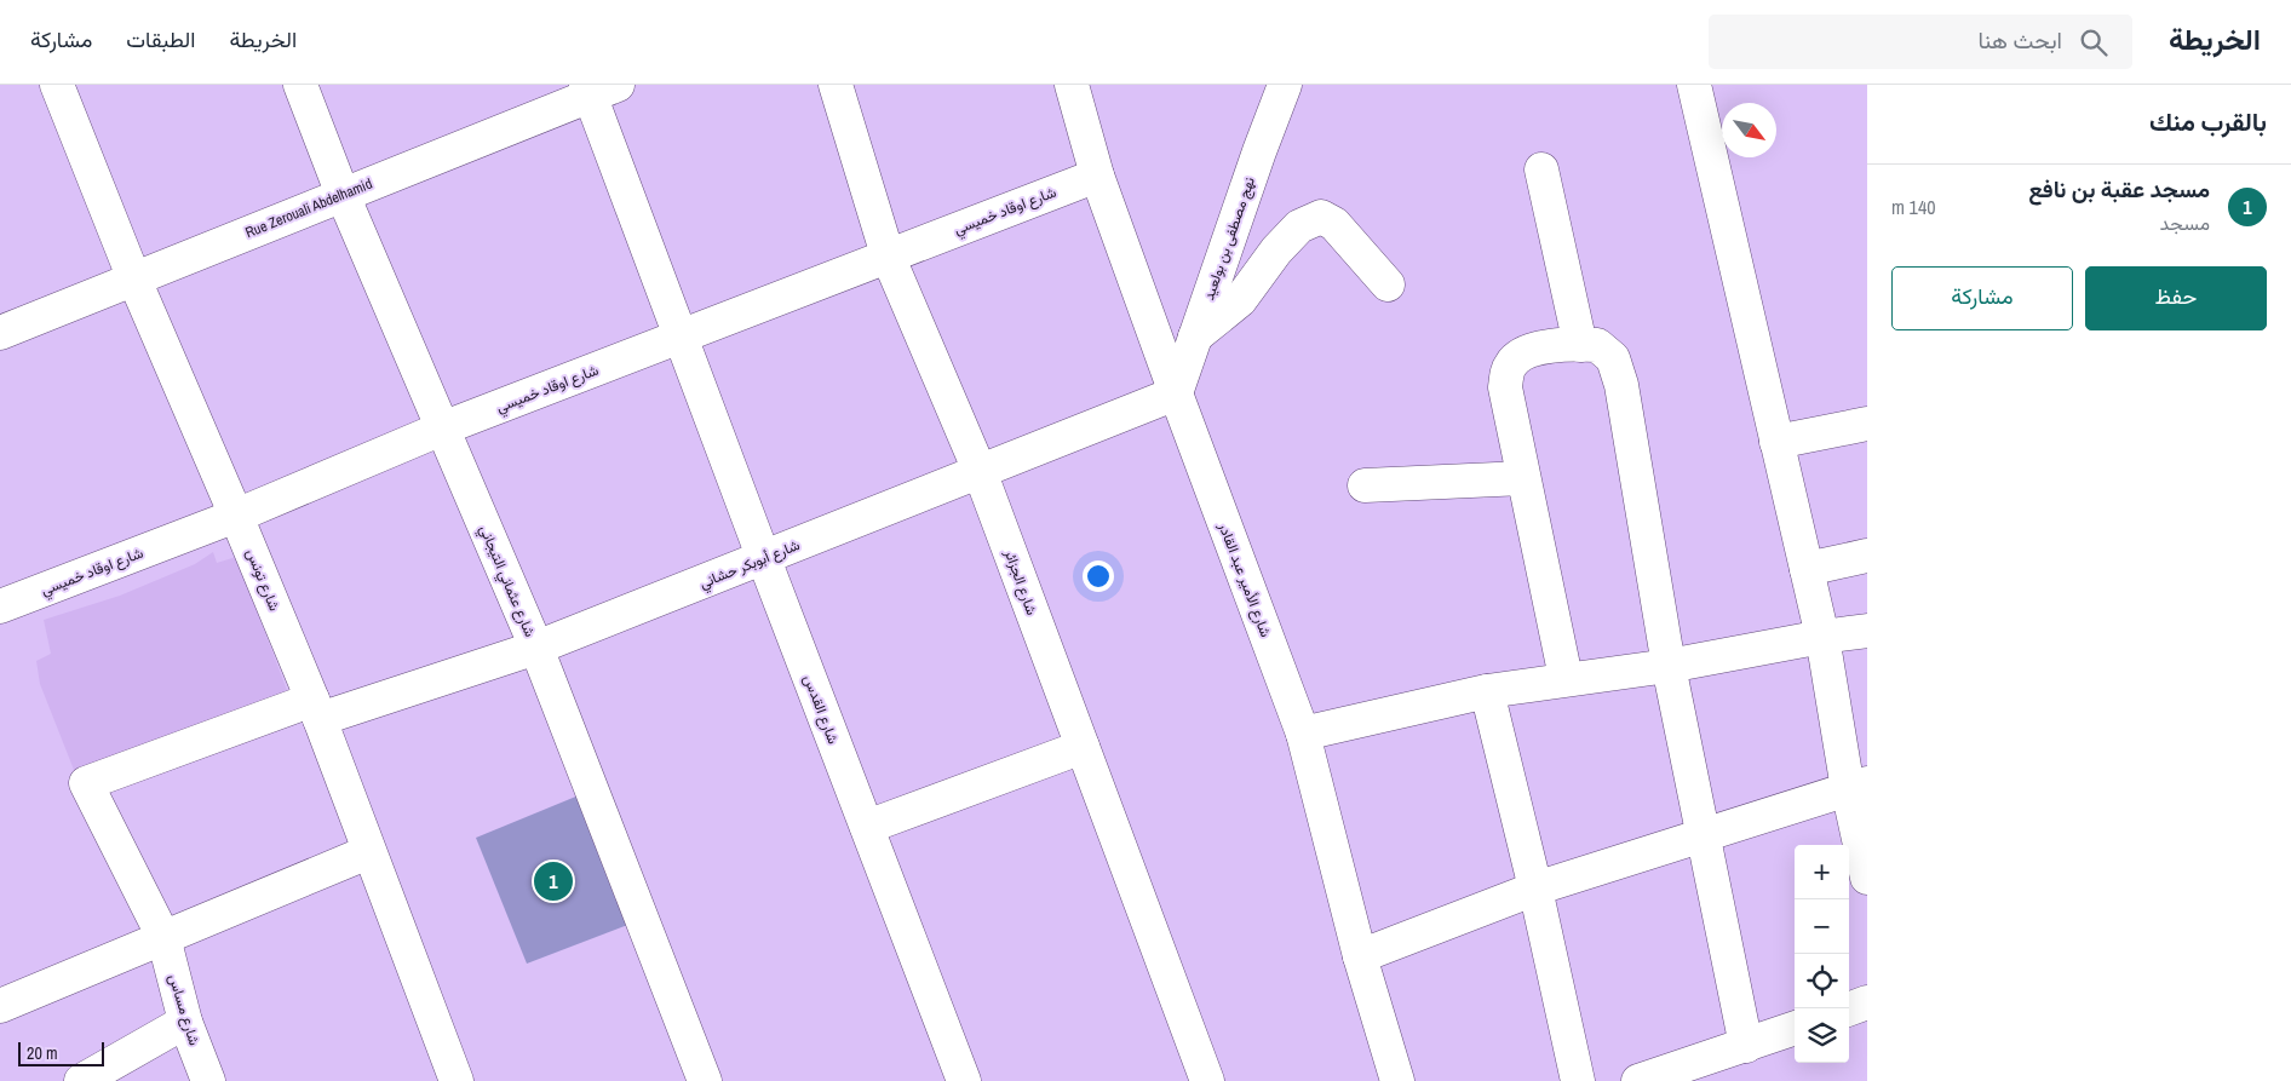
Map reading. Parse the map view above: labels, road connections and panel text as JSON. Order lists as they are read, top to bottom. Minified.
{"streets":{"street":["Rue Zerouali Abdelhamid","شارع اوقاد خميسي","نهج مصطفى بن بولعيد","شارع أبوبكر حشاني","شارع تونس","شارع الأمير عبد القادر","شارع عثماني التيجاني","شارع الجزائر","شارع القدس","شارع مساس"]},"crossings":[["Rue Zerouali Abdelhamid","شارع تونس"],["Rue Zerouali Abdelhamid","شارع عثماني التيجاني"],["Rue Zerouali Abdelhamid","شارع القدس"],["شارع اوقاد خميسي","شارع تونس"],["شارع اوقاد خميسي","شارع الأمير عبد القادر"],["شارع اوقاد خميسي","شارع عثماني التيجاني"],["شارع اوقاد خميسي","شارع الجزائر"],["شارع اوقاد خميسي","شارع القدس"],["نهج مصطفى بن بولعيد","شارع أبوبكر حشاني"],["نهج مصطفى بن بولعيد","شارع الأمير عبد القادر"],["شارع أبوبكر حشاني","شارع تونس"],["شارع أبوبكر حشاني","شارع الأمير عبد القادر"],["شارع أبوبكر حشاني","شارع عثماني التيجاني"],["شارع أبوبكر حشاني","شارع الجزائر"],["شارع أبوبكر حشاني","شارع القدس"],["شارع أبوبكر حشاني","شارع مساس"],["شارع تونس","شارع مساس"]],"scale_bar":"20 m","north":"bottom right","page":{"header":"الخريطة","search":"ابحث هنا","nav":["الخريطة","الطبقات","مشاركة"],"heading":"بالقرب منك","list":[{"mark":"1","name":"مسجد عقبة بن نافع","note":"مسجد","value":"140 m"}],"buttons":["حفظ","مشاركة"],"map_buttons":["+","−"],"pins":"1","scale":"20 m"}}
